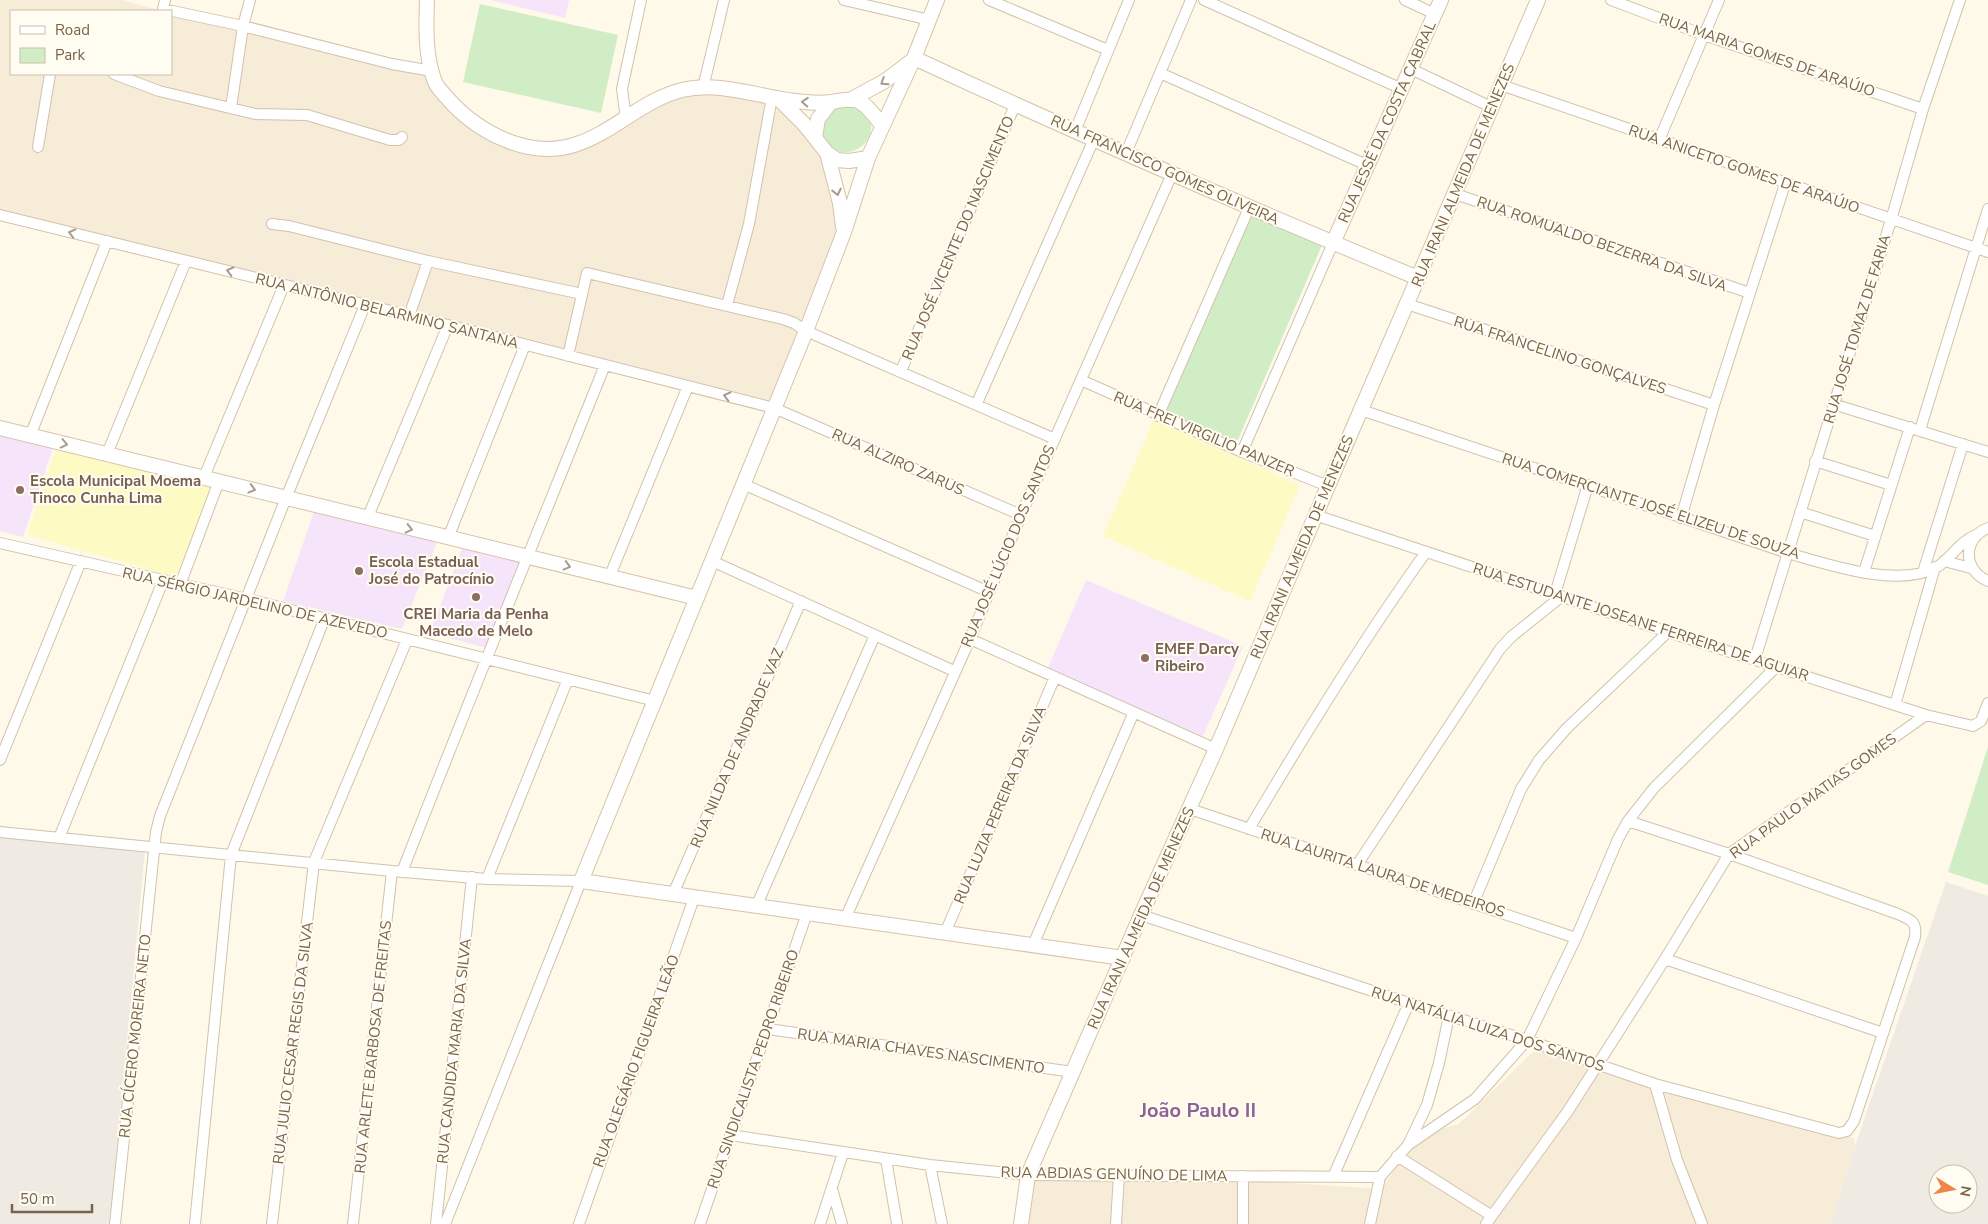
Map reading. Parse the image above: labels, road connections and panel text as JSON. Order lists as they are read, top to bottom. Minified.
{"streets":{"street":["RUA MARIA GOMES DE ARAÚJO","RUA JESSÉ DA COSTA CABRAL","RUA ANICETO GOMES DE ARAÚJO","RUA FRANCISCO GOMES OLIVEIRA","RUA IRANI ALMEIDA DE MENEZES","RUA JOSÉ VICENTE DO NASCIMENTO","RUA ROMUALDO BEZERRA DA SILVA","RUA ANTÔNIO BELARMINO SANTANA","RUA JOSÉ TOMAZ DE FARIA","RUA FRANCELINO GONÇALVES","RUA FREI VIRGILIO PANZER","RUA ALZIRO ZARUS","RUA COMERCIANTE JOSÉ ELIZEU DE SOUZA","RUA JOSÉ LÚCIO DOS SANTOS","RUA SÉRGIO JARDELINO DE AZEVEDO","RUA ESTUDANTE JOSEANE FERREIRA DE AGUIAR","RUA NILDA DE ANDRADE VAZ","RUA PAULO MATIAS GOMES","RUA LUZIA PEREIRA DA SILVA","RUA LAURITA LAURA DE MEDEIROS","RUA NATÁLIA LUIZA DOS SANTOS","RUA CÍCERO MOREIRA NETO","RUA JULIO CESAR REGIS DA SILVA","RUA ARLETE BARBOSA DE FREITAS","RUA CANDIDA MARIA DA SILVA","RUA MARIA CHAVES NASCIMENTO","RUA OLEGÁRIO FIGUEIRA LEÃO","RUA SINDICALISTA PEDRO RIBEIRO","RUA ABDIAS GENUÍNO DE LIMA"]},"crossings":[["RUA MARIA GOMES DE ARAÚJO","RUA JOSÉ TOMAZ DE FARIA"],["RUA JESSÉ DA COSTA CABRAL","RUA FRANCISCO GOMES OLIVEIRA"],["RUA ANICETO GOMES DE ARAÚJO","RUA IRANI ALMEIDA DE MENEZES"],["RUA ANICETO GOMES DE ARAÚJO","RUA JOSÉ TOMAZ DE FARIA"],["RUA FRANCISCO GOMES OLIVEIRA","RUA IRANI ALMEIDA DE MENEZES"],["RUA FRANCISCO GOMES OLIVEIRA","RUA JOSÉ VICENTE DO NASCIMENTO"],["RUA FRANCISCO GOMES OLIVEIRA","RUA JOSÉ LÚCIO DOS SANTOS"],["RUA IRANI ALMEIDA DE MENEZES","RUA ROMUALDO BEZERRA DA SILVA"],["RUA IRANI ALMEIDA DE MENEZES","RUA FRANCELINO GONÇALVES"],["RUA IRANI ALMEIDA DE MENEZES","RUA FREI VIRGILIO PANZER"],["RUA IRANI ALMEIDA DE MENEZES","RUA COMERCIANTE JOSÉ ELIZEU DE SOUZA"],["RUA IRANI ALMEIDA DE MENEZES","RUA ESTUDANTE JOSEANE FERREIRA DE AGUIAR"],["RUA IRANI ALMEIDA DE MENEZES","RUA LAURITA LAURA DE MEDEIROS"],["RUA IRANI ALMEIDA DE MENEZES","RUA NATÁLIA LUIZA DOS SANTOS"],["RUA IRANI ALMEIDA DE MENEZES","RUA MARIA CHAVES NASCIMENTO"],["RUA IRANI ALMEIDA DE MENEZES","RUA ABDIAS GENUÍNO DE LIMA"],["RUA ANTÔNIO BELARMINO SANTANA","RUA ALZIRO ZARUS"],["RUA ANTÔNIO BELARMINO SANTANA","RUA CÍCERO MOREIRA NETO"],["RUA ANTÔNIO BELARMINO SANTANA","RUA ARLETE BARBOSA DE FREITAS"],["RUA JOSÉ TOMAZ DE FARIA","RUA COMERCIANTE JOSÉ ELIZEU DE SOUZA"],["RUA JOSÉ TOMAZ DE FARIA","RUA ESTUDANTE JOSEANE FERREIRA DE AGUIAR"],["RUA FREI VIRGILIO PANZER","RUA JOSÉ LÚCIO DOS SANTOS"],["RUA ALZIRO ZARUS","RUA JOSÉ LÚCIO DOS SANTOS"],["RUA SÉRGIO JARDELINO DE AZEVEDO","RUA CÍCERO MOREIRA NETO"],["RUA SÉRGIO JARDELINO DE AZEVEDO","RUA JULIO CESAR REGIS DA SILVA"],["RUA SÉRGIO JARDELINO DE AZEVEDO","RUA ARLETE BARBOSA DE FREITAS"],["RUA ESTUDANTE JOSEANE FERREIRA DE AGUIAR","RUA PAULO MATIAS GOMES"],["RUA PAULO MATIAS GOMES","RUA NATÁLIA LUIZA DOS SANTOS"],["RUA MARIA CHAVES NASCIMENTO","RUA SINDICALISTA PEDRO RIBEIRO"],["RUA SINDICALISTA PEDRO RIBEIRO","RUA ABDIAS GENUÍNO DE LIMA"]],"districts":["João Paulo II"],"places":["Escola Municipal Moema Tinoco Cunha Lima","Escola Estadual José do Patrocínio","CREI Maria da Penha Macedo de Melo","EMEF Darcy Ribeiro"],"legend":["Road","Park"],"scale_bar":"50 m","north":"right"}
